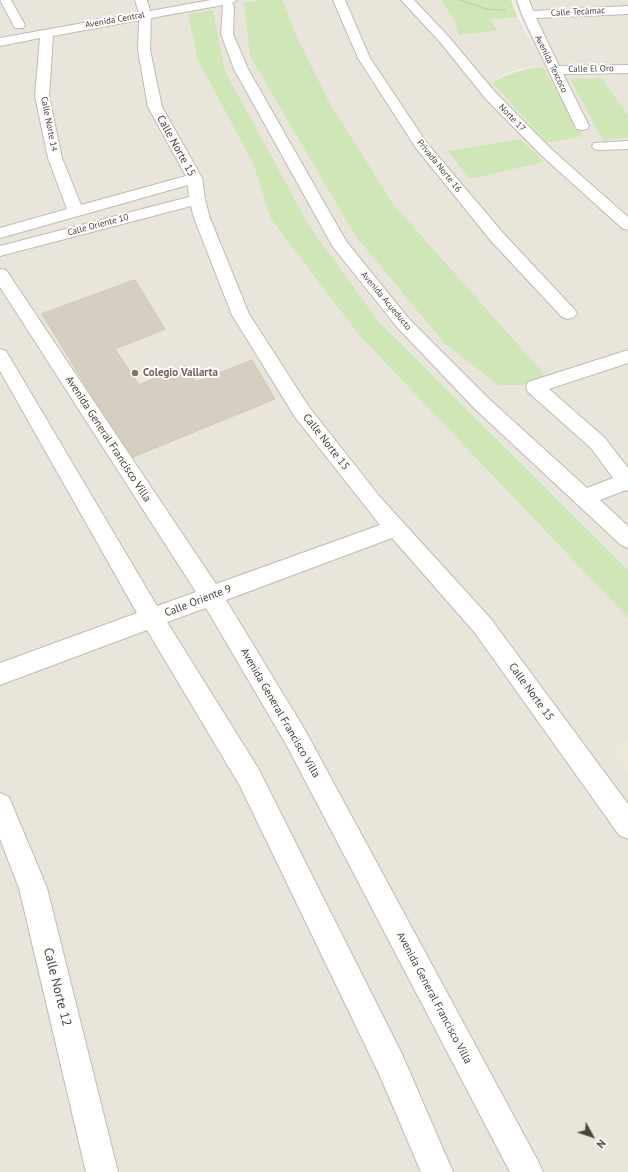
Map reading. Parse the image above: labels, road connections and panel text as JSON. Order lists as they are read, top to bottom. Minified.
{"streets":{"street":["Calle Tecámac","Avenida Central","Avenida Texcoco","Calle El Oro","Norte 17","Calle Norte 14","Calle Norte 15","Privada Norte 16","Calle Oriente 10","Avenida Acueducto","Avenida General Francisco Villa","Calle Oriente 9","Calle Norte 12"]},"crossings":[["Calle Tecámac","Avenida Texcoco"],["Avenida Central","Calle Norte 14"],["Avenida Central","Calle Norte 15"],["Avenida Central","Avenida Acueducto"],["Avenida Texcoco","Calle El Oro"],["Calle Norte 14","Calle Oriente 10"],["Calle Norte 15","Calle Oriente 10"],["Calle Norte 15","Calle Oriente 9"],["Avenida General Francisco Villa","Calle Oriente 9"]],"places":["Colegio Vallarta"],"north":"bottom right"}
